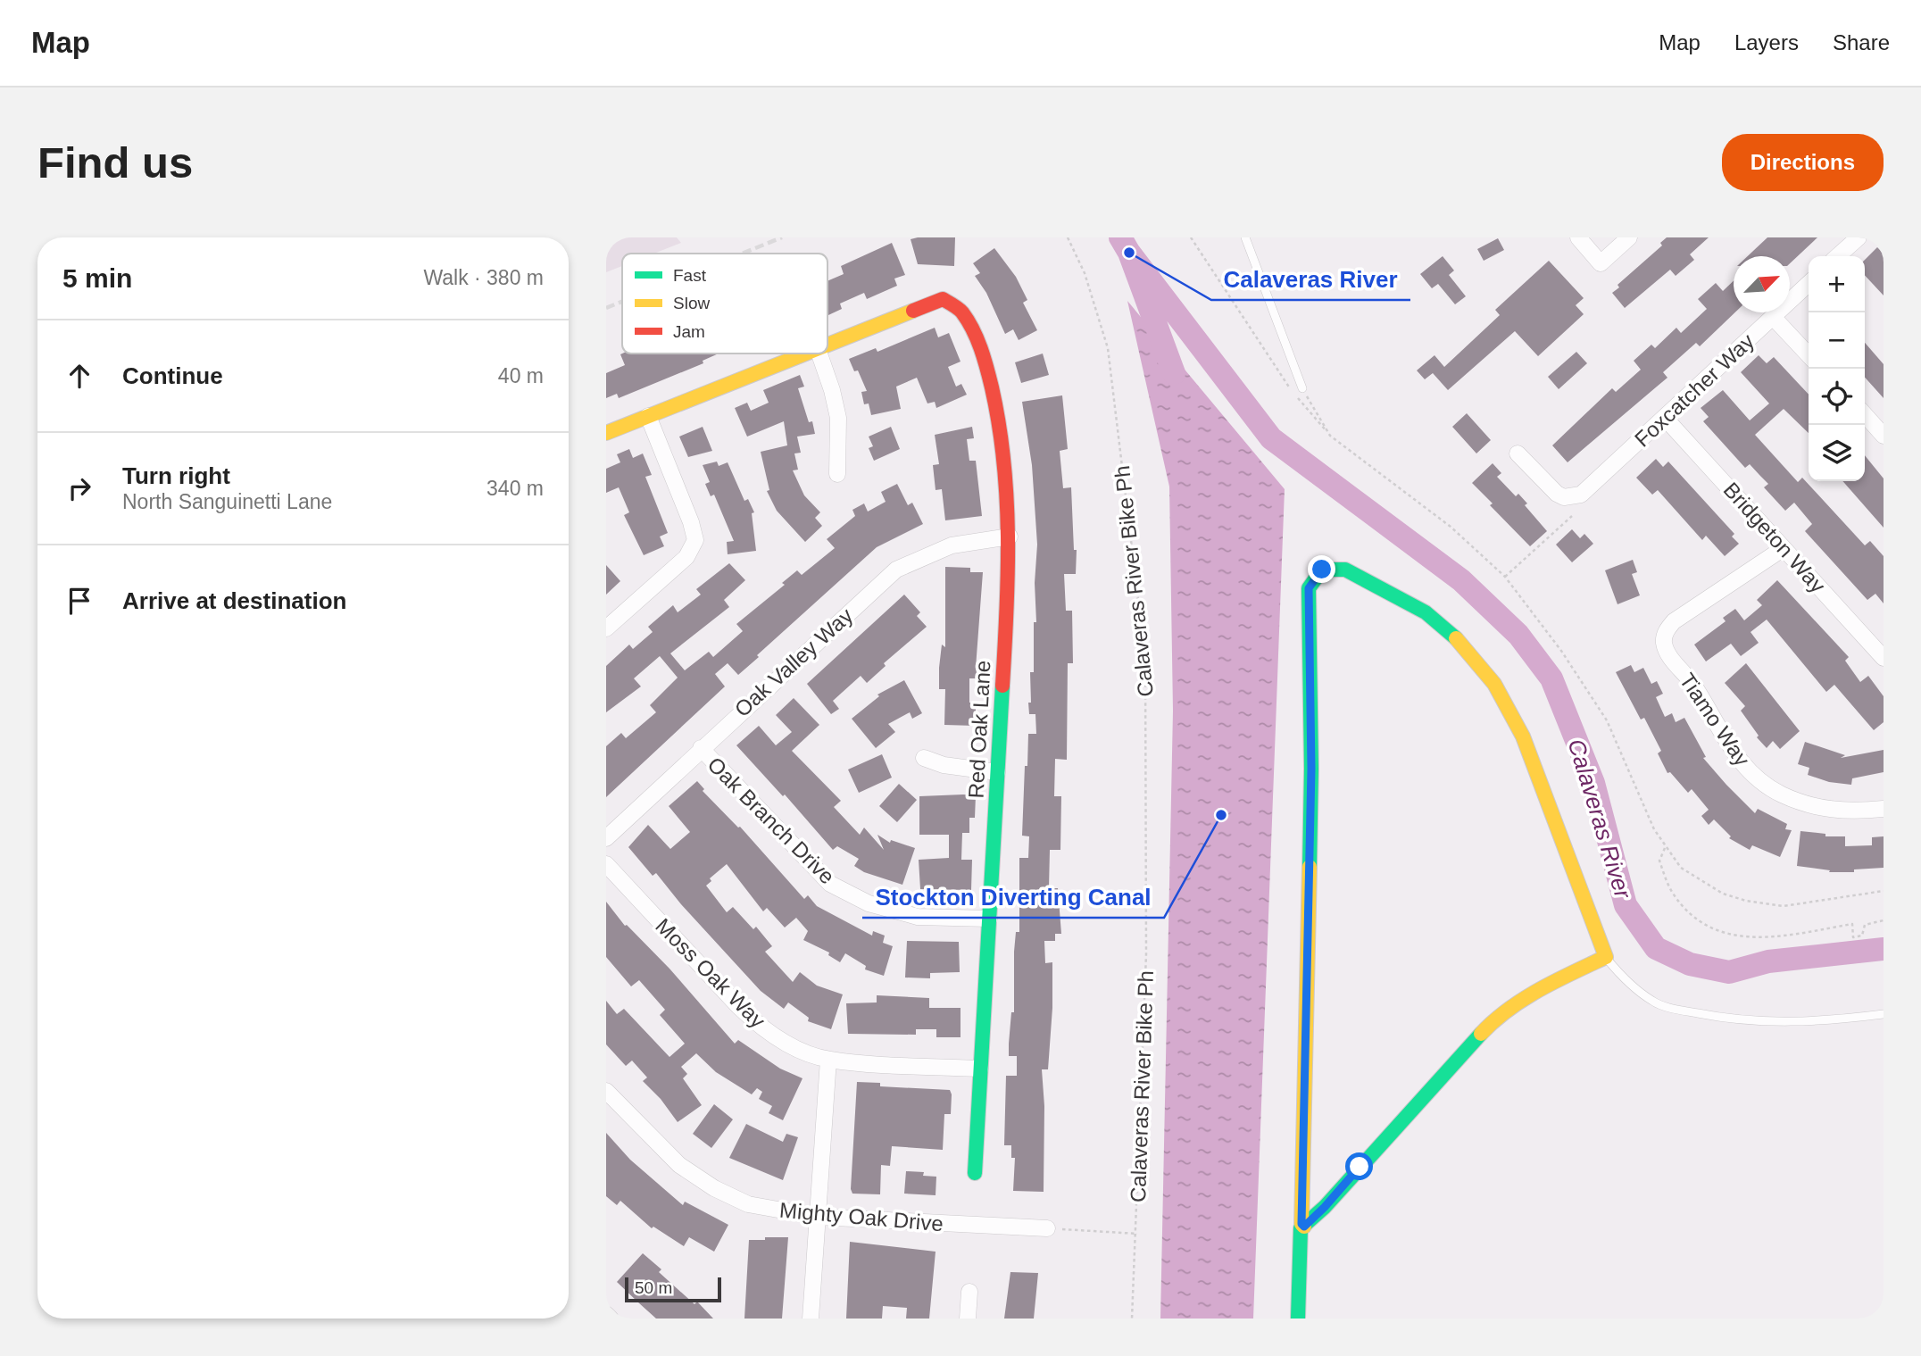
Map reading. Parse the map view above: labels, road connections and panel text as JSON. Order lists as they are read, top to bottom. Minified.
{"streets":{"street":["Foxcatcher Way","Bridgeton Way","Oak Valley Way","Tiamo Way","Red Oak Lane","Oak Branch Drive","Moss Oak Way","Mighty Oak Drive"],"path":["Calaveras River Bike Ph"]},"crossings":[["Foxcatcher Way","Bridgeton Way"],["Bridgeton Way","Tiamo Way"],["Oak Valley Way","Red Oak Lane"],["Oak Valley Way","Oak Branch Drive"],["Red Oak Lane","Oak Branch Drive"],["Red Oak Lane","Moss Oak Way"]],"water":["Calaveras River"],"places":["Calaveras River","Stockton Diverting Canal"],"legend":["Fast","Slow","Jam"],"scale_bar":"50 m","north":"top right","page":{"header":"Map","nav":["Map","Layers","Share"],"buttons":"Directions","title":"Find us","heading":["5 min","Walk · 380 m"],"map_buttons":["+","−"],"list":[["Continue","40 m"],["Turn right","North Sanguinetti Lane","340 m"],"Arrive at destination"],"scale":"50 m"}}
